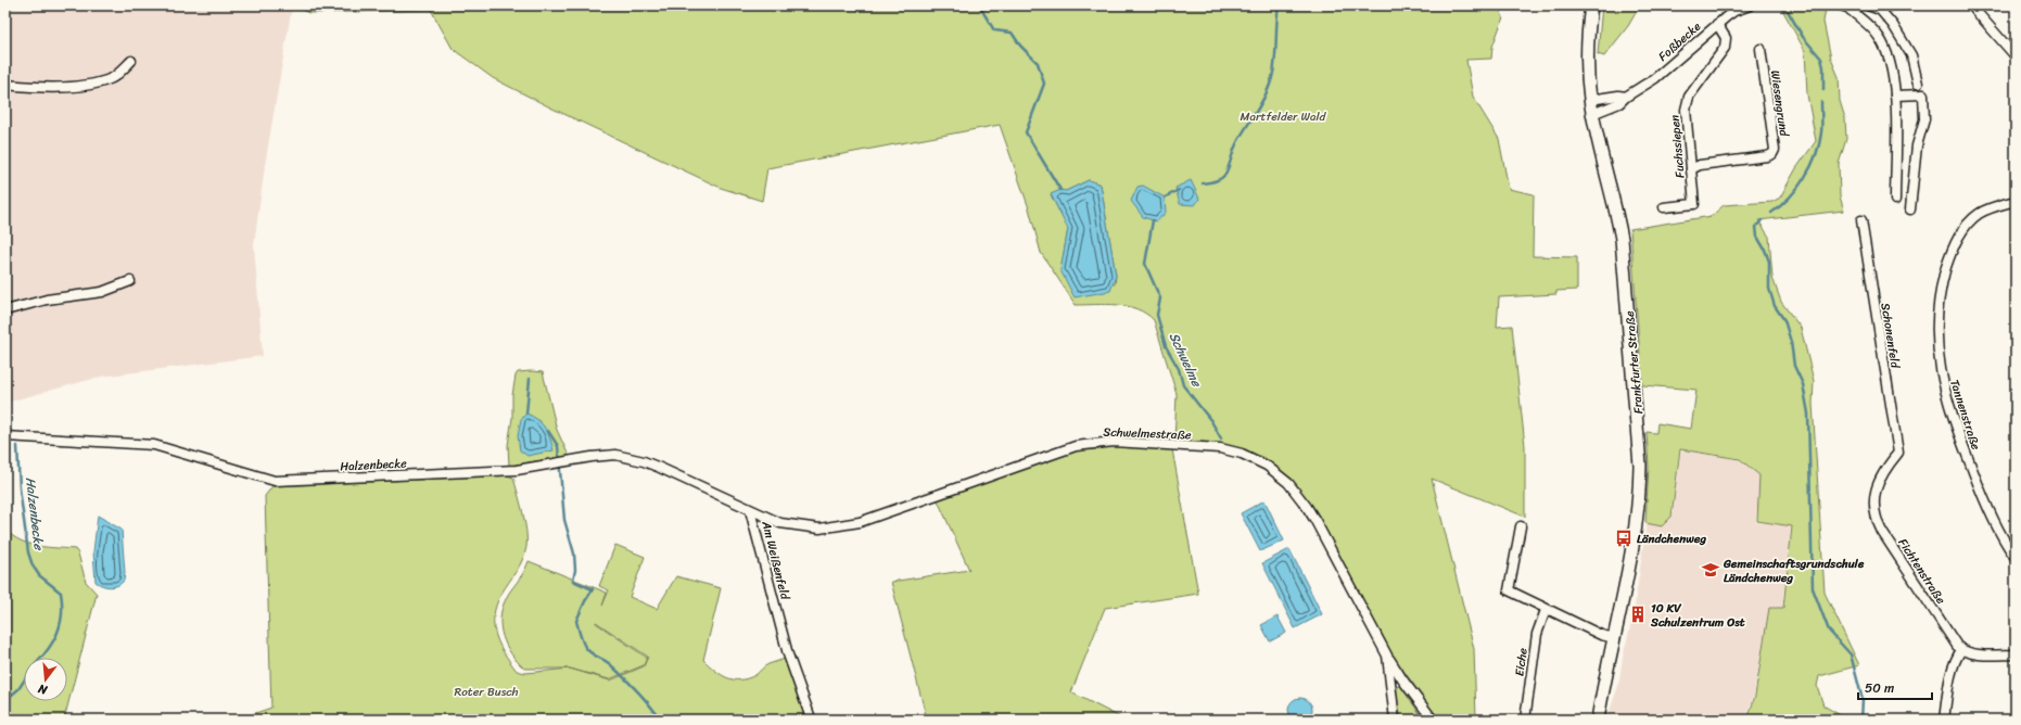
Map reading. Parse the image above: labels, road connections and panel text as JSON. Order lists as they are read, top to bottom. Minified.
{"streets":{"main road":["Frankfurter Straße"],"street":["Foßbecke","Wiesengrund","Fuchssiepen","Schonenfeld","Tannenstraße","Schwelmestraße","Halzenbecke","Am Weißenfeld","Fichtenstraße","Eiche"]},"crossings":[["Foßbecke","Fuchssiepen"],["Foßbecke","Frankfurter Straße"],["Wiesengrund","Fuchssiepen"],["Schonenfeld","Fichtenstraße"],["Schwelmestraße","Am Weißenfeld"],["Halzenbecke","Am Weißenfeld"]],"water":["Schwelme","Halzenbecke"],"parks":["Martfelder Wald","Roter Busch"],"places":{"bus stop":["Ländchenweg"],"school or university":["Gemeinschaftsgrundschule Ländchenweg"],"building":["10 KV Schulzentrum Ost"]},"scale_bar":"50 m","north":"bottom"}
